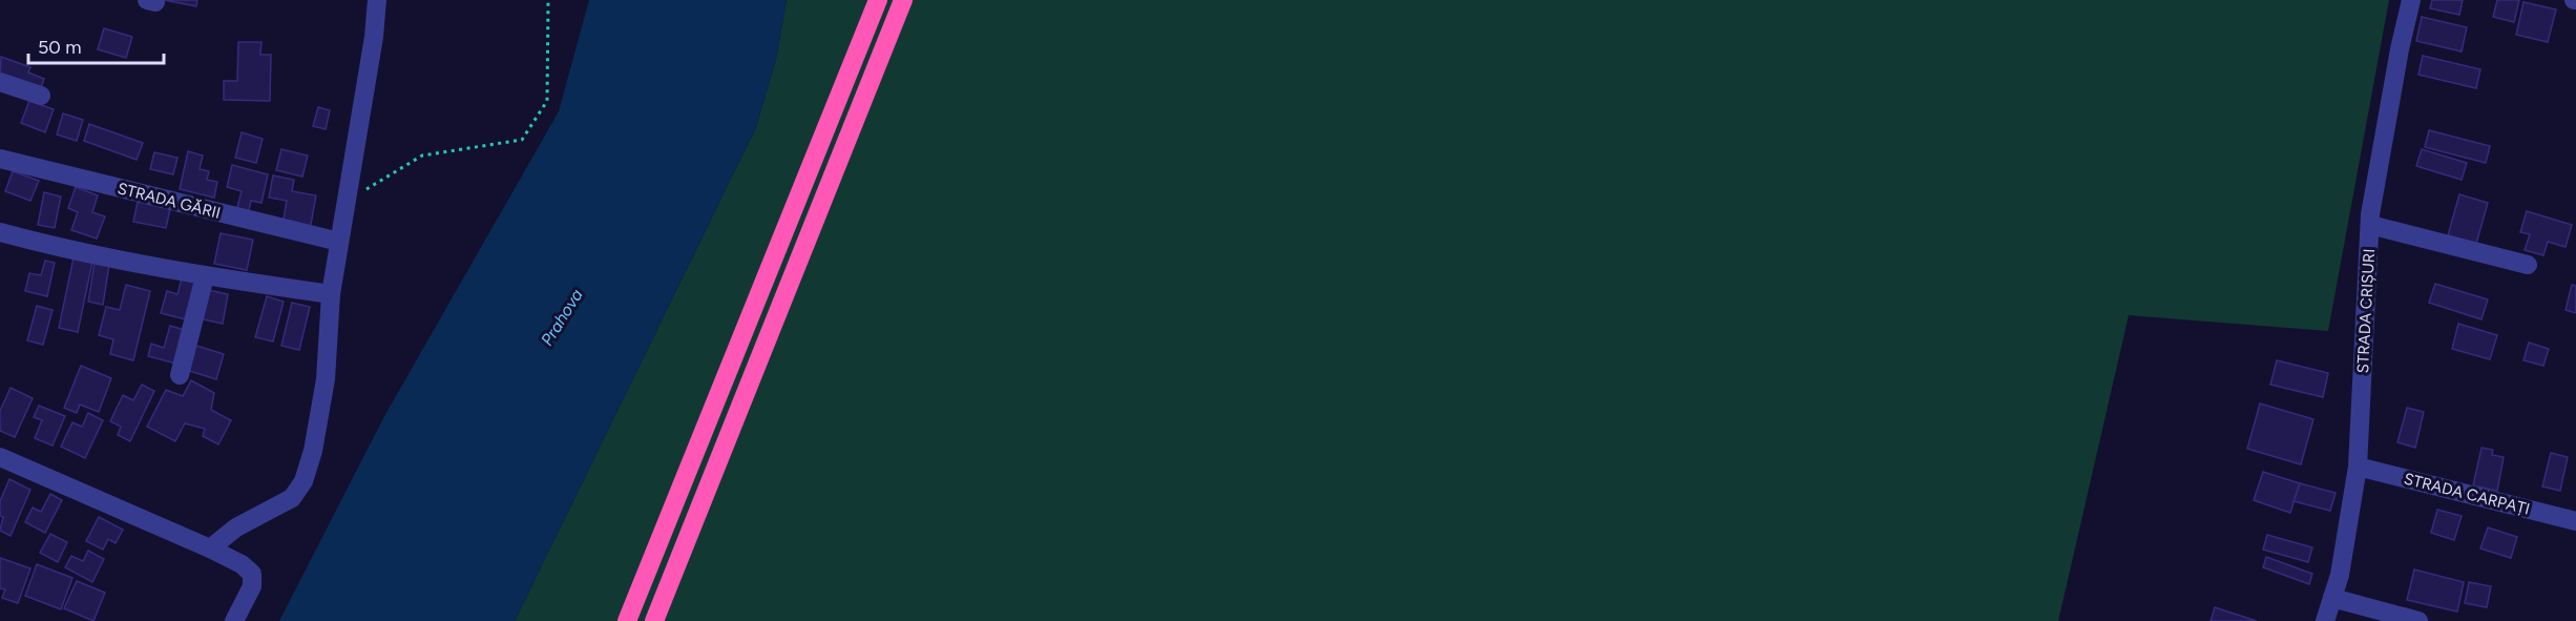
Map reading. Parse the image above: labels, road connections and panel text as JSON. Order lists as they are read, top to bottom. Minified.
{"streets":{"street":["STRADA GĂRII","STRADA CRIȘURI","STRADA CARPAȚI"]},"crossings":[["STRADA CRIȘURI","STRADA CARPAȚI"]],"water":["Prahova"],"scale_bar":"50 m"}
